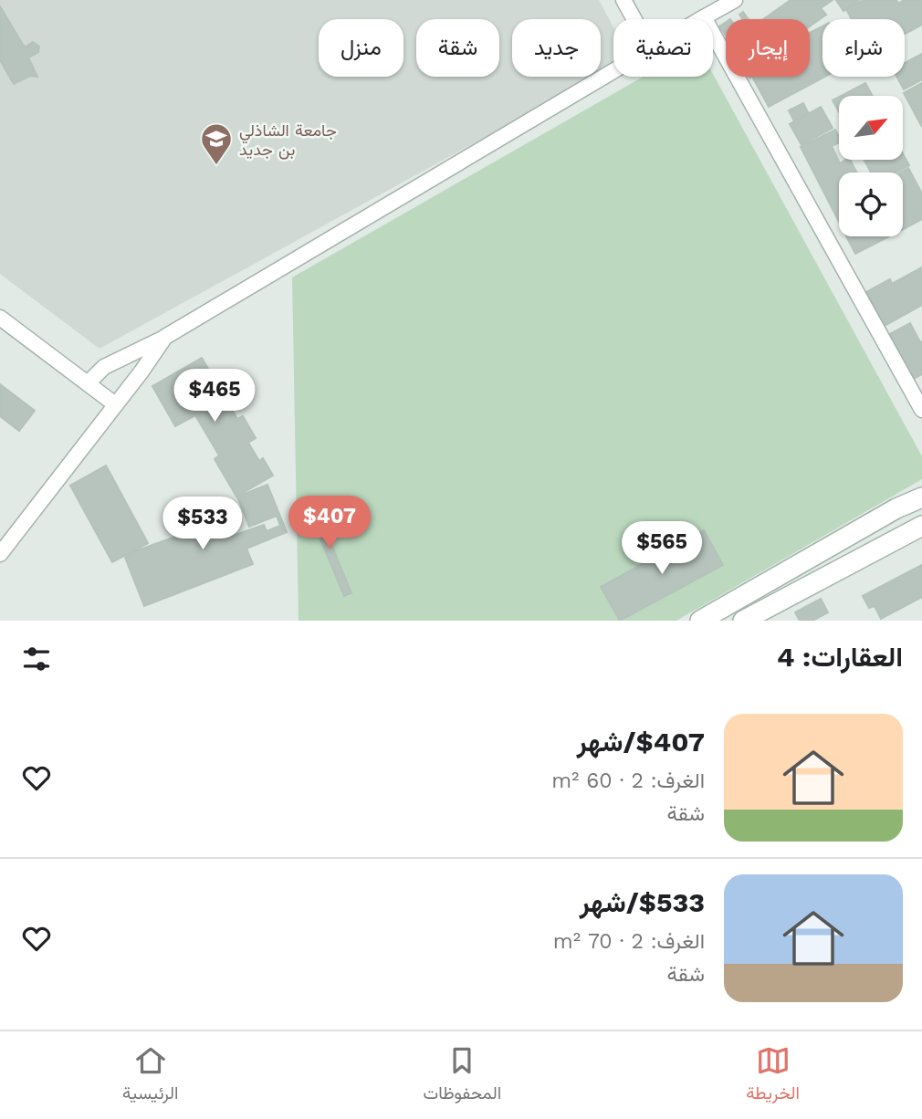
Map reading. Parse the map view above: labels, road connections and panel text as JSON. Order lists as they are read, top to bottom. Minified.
{"places":{"school or university":["جامعة الشاذلي بن جديد"]},"north":"top right","page":{"chip":["شراء","إيجار","تصفية","جديد","شقة","منزل"],"price":["$465","$407","$533","$565"],"heading":"العقارات: 4","list":[{"name":"$407/شهر","note":"الغرف: 2 · 60 m² · شقة"},{"name":"$533/شهر","note":"الغرف: 2 · 70 m² · شقة"}],"tabs":["الخريطة","المحفوظات","الرئيسية"]}}
